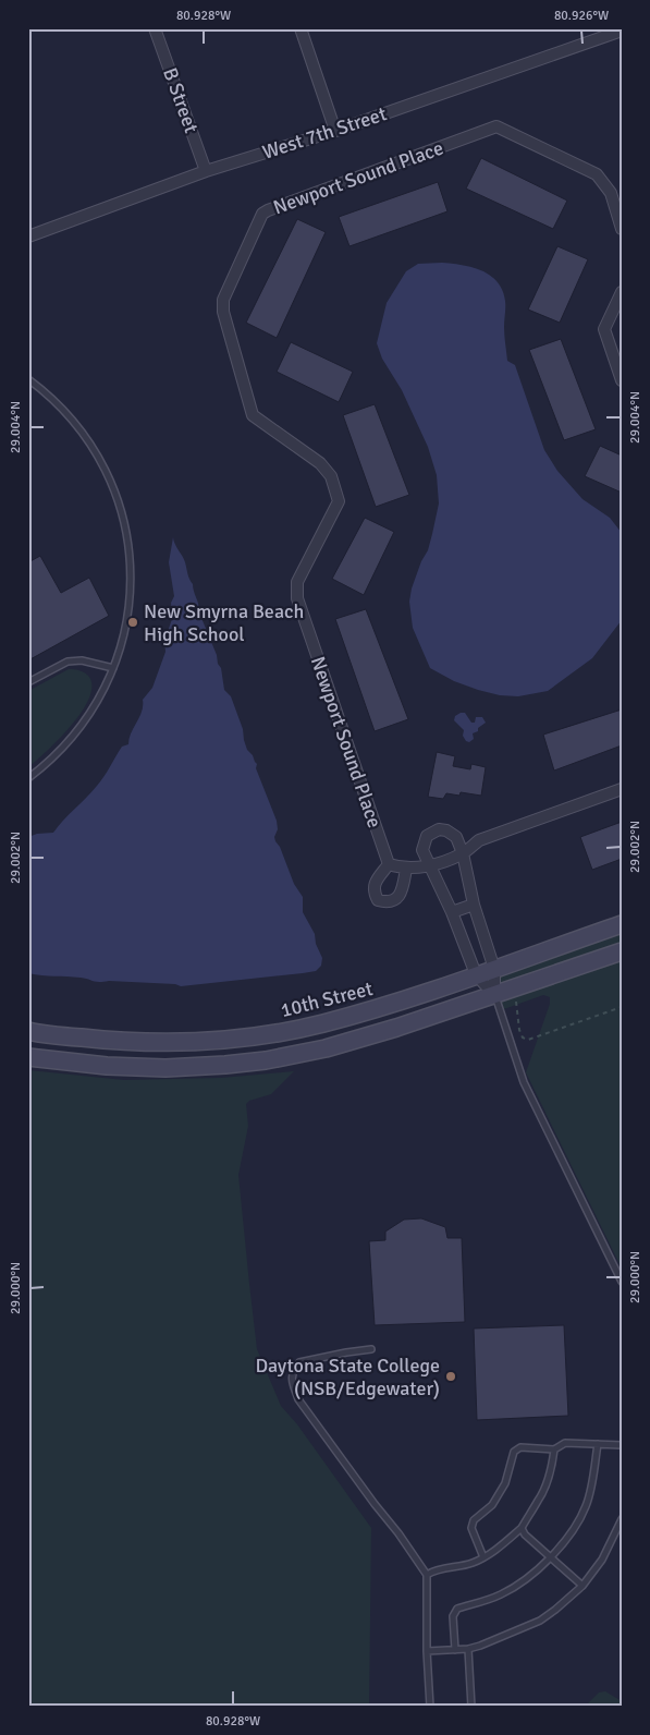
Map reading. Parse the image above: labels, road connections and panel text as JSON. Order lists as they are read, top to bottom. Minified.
{"streets":{"street":["B Street","West 7th Street","Newport Sound Place","10th Street"]},"crossings":[["B Street","West 7th Street"]],"places":["New Smyrna Beach High School","Daytona State College (NSB/Edgewater)"],"coordinates":["80.928°W","80.926°W","29.004°N","29.002°N","29.000°N"]}
